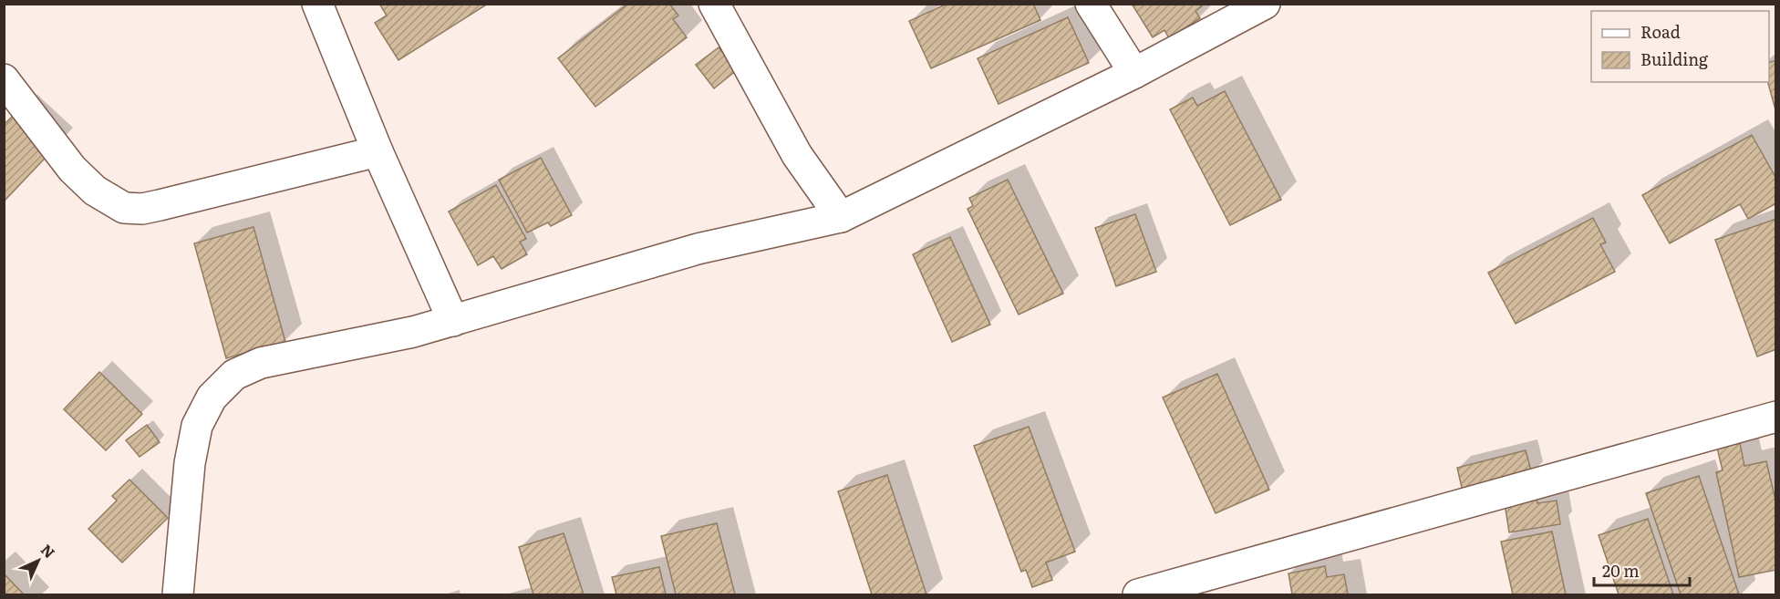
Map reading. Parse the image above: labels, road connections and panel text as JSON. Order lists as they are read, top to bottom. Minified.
{"legend":["Road","Building"],"scale_bar":"20 m","north":"top right"}
